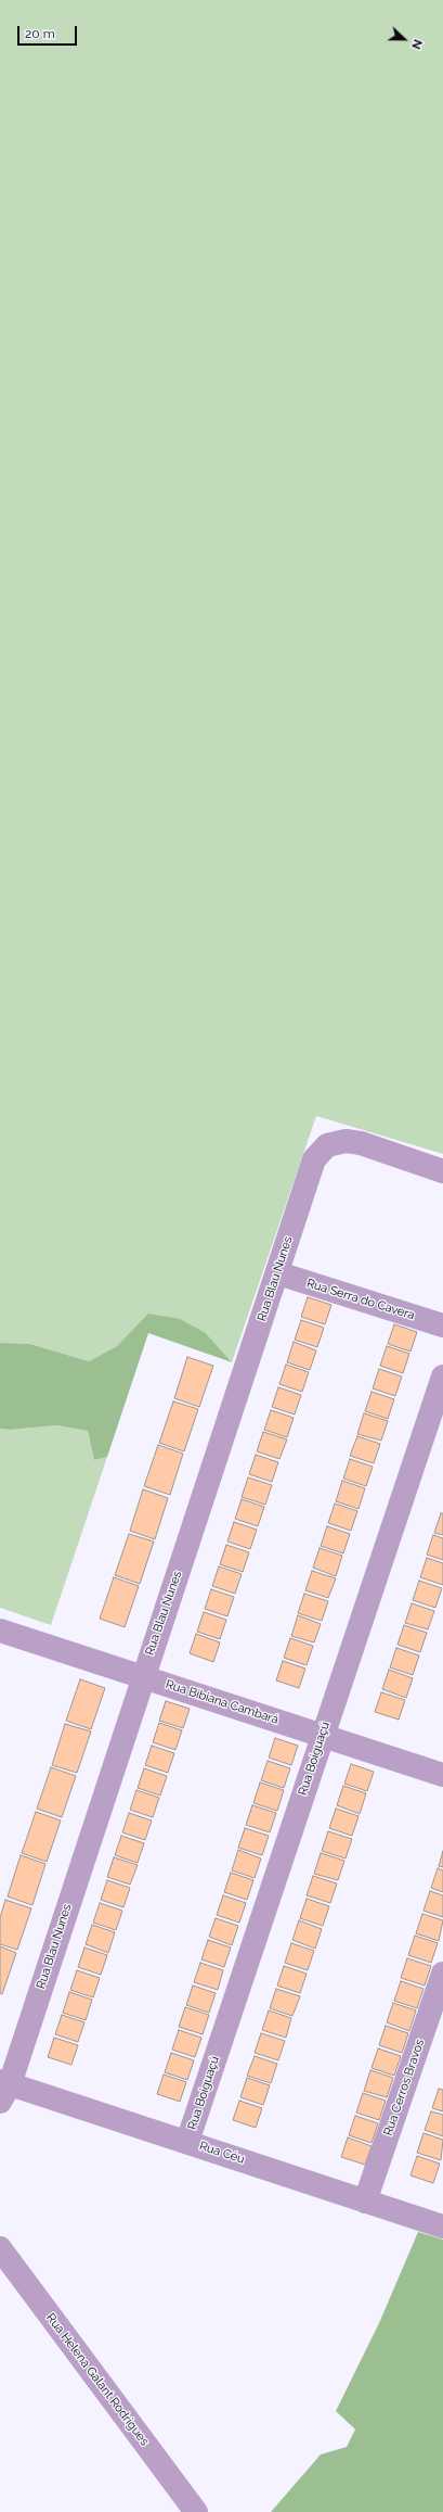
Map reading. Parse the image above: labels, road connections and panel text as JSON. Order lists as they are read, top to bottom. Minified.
{"streets":{"street":["Rua Blau Nunes","Rua Serra do Cavera","Rua Bibiana Cambará","Rua Boiguaçú","Rua Cerros Bravos","Rua Céu","Rua Helena Galant Rodrigues"]},"crossings":[["Rua Blau Nunes","Rua Serra do Cavera"],["Rua Blau Nunes","Rua Bibiana Cambará"],["Rua Blau Nunes","Rua Céu"],["Rua Bibiana Cambará","Rua Boiguaçú"],["Rua Boiguaçú","Rua Céu"],["Rua Cerros Bravos","Rua Céu"]],"scale_bar":"20 m","north":"right"}
